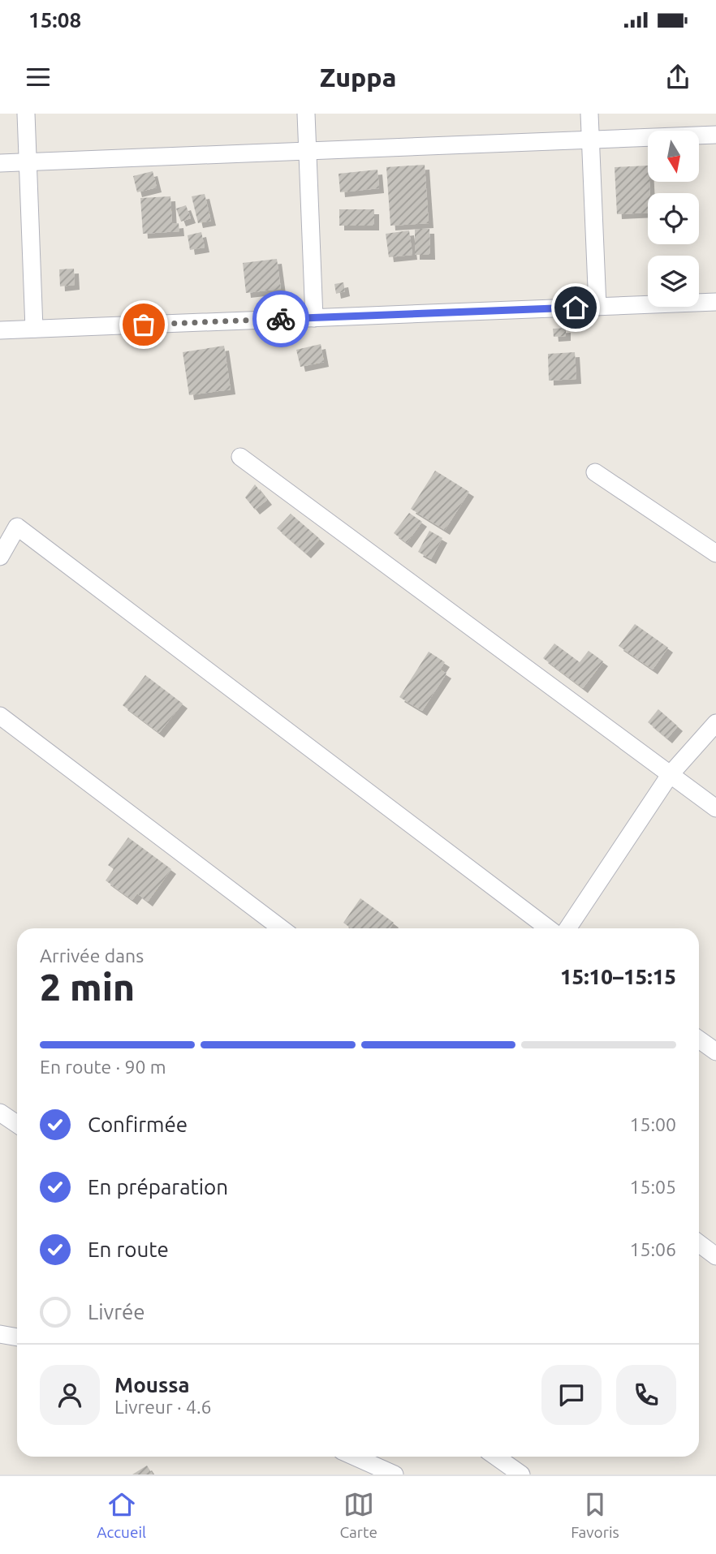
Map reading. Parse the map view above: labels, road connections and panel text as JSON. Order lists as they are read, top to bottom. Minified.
{"north":"bottom","page":{"status":"15:08","header":"Zuppa","heading":["2 min","Arrivée dans","15:10–15:15"],"panel":["Moussa","Livreur · 4.6"],"bar":"En route · 90 m","list":[["Confirmée","15:00"],["En préparation","15:05"],["En route","15:06"],"Livrée"],"tabs":["Accueil","Carte","Favoris"]}}
